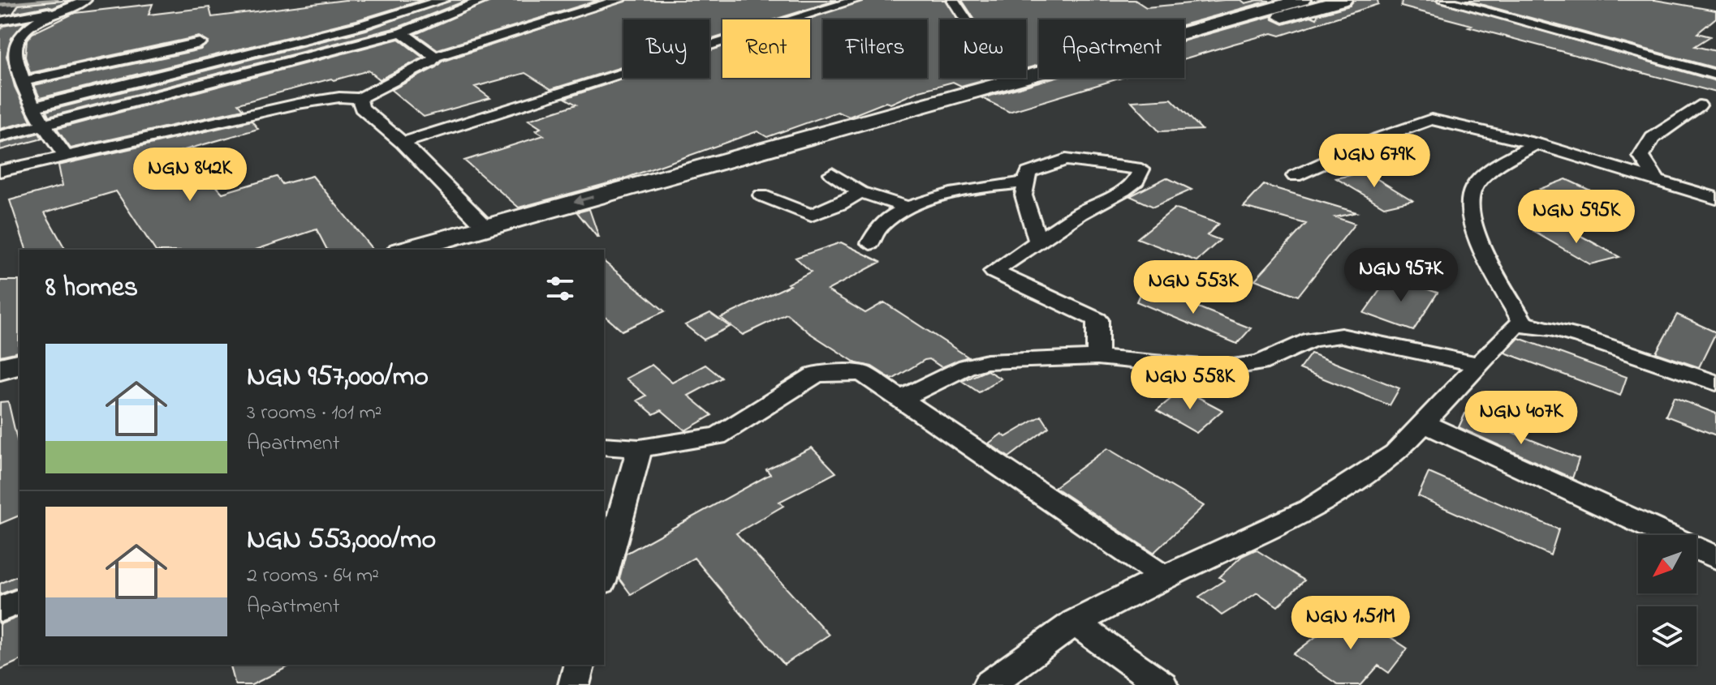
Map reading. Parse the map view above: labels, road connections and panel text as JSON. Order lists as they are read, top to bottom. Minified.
{"north":"bottom left","page":{"chip":["Buy","Rent","Filters","New","Apartment"],"price":["NGN 679K","NGN 842K","NGN 595K","NGN 957K","NGN 553K","NGN 558K","NGN 407K","NGN 1.51M"],"heading":"8 homes","list":[{"name":"NGN 957,000/mo","note":"3 rooms · 101 m² · Apartment"},{"name":"NGN 553,000/mo","note":"2 rooms · 64 m² · Apartment"}]}}
